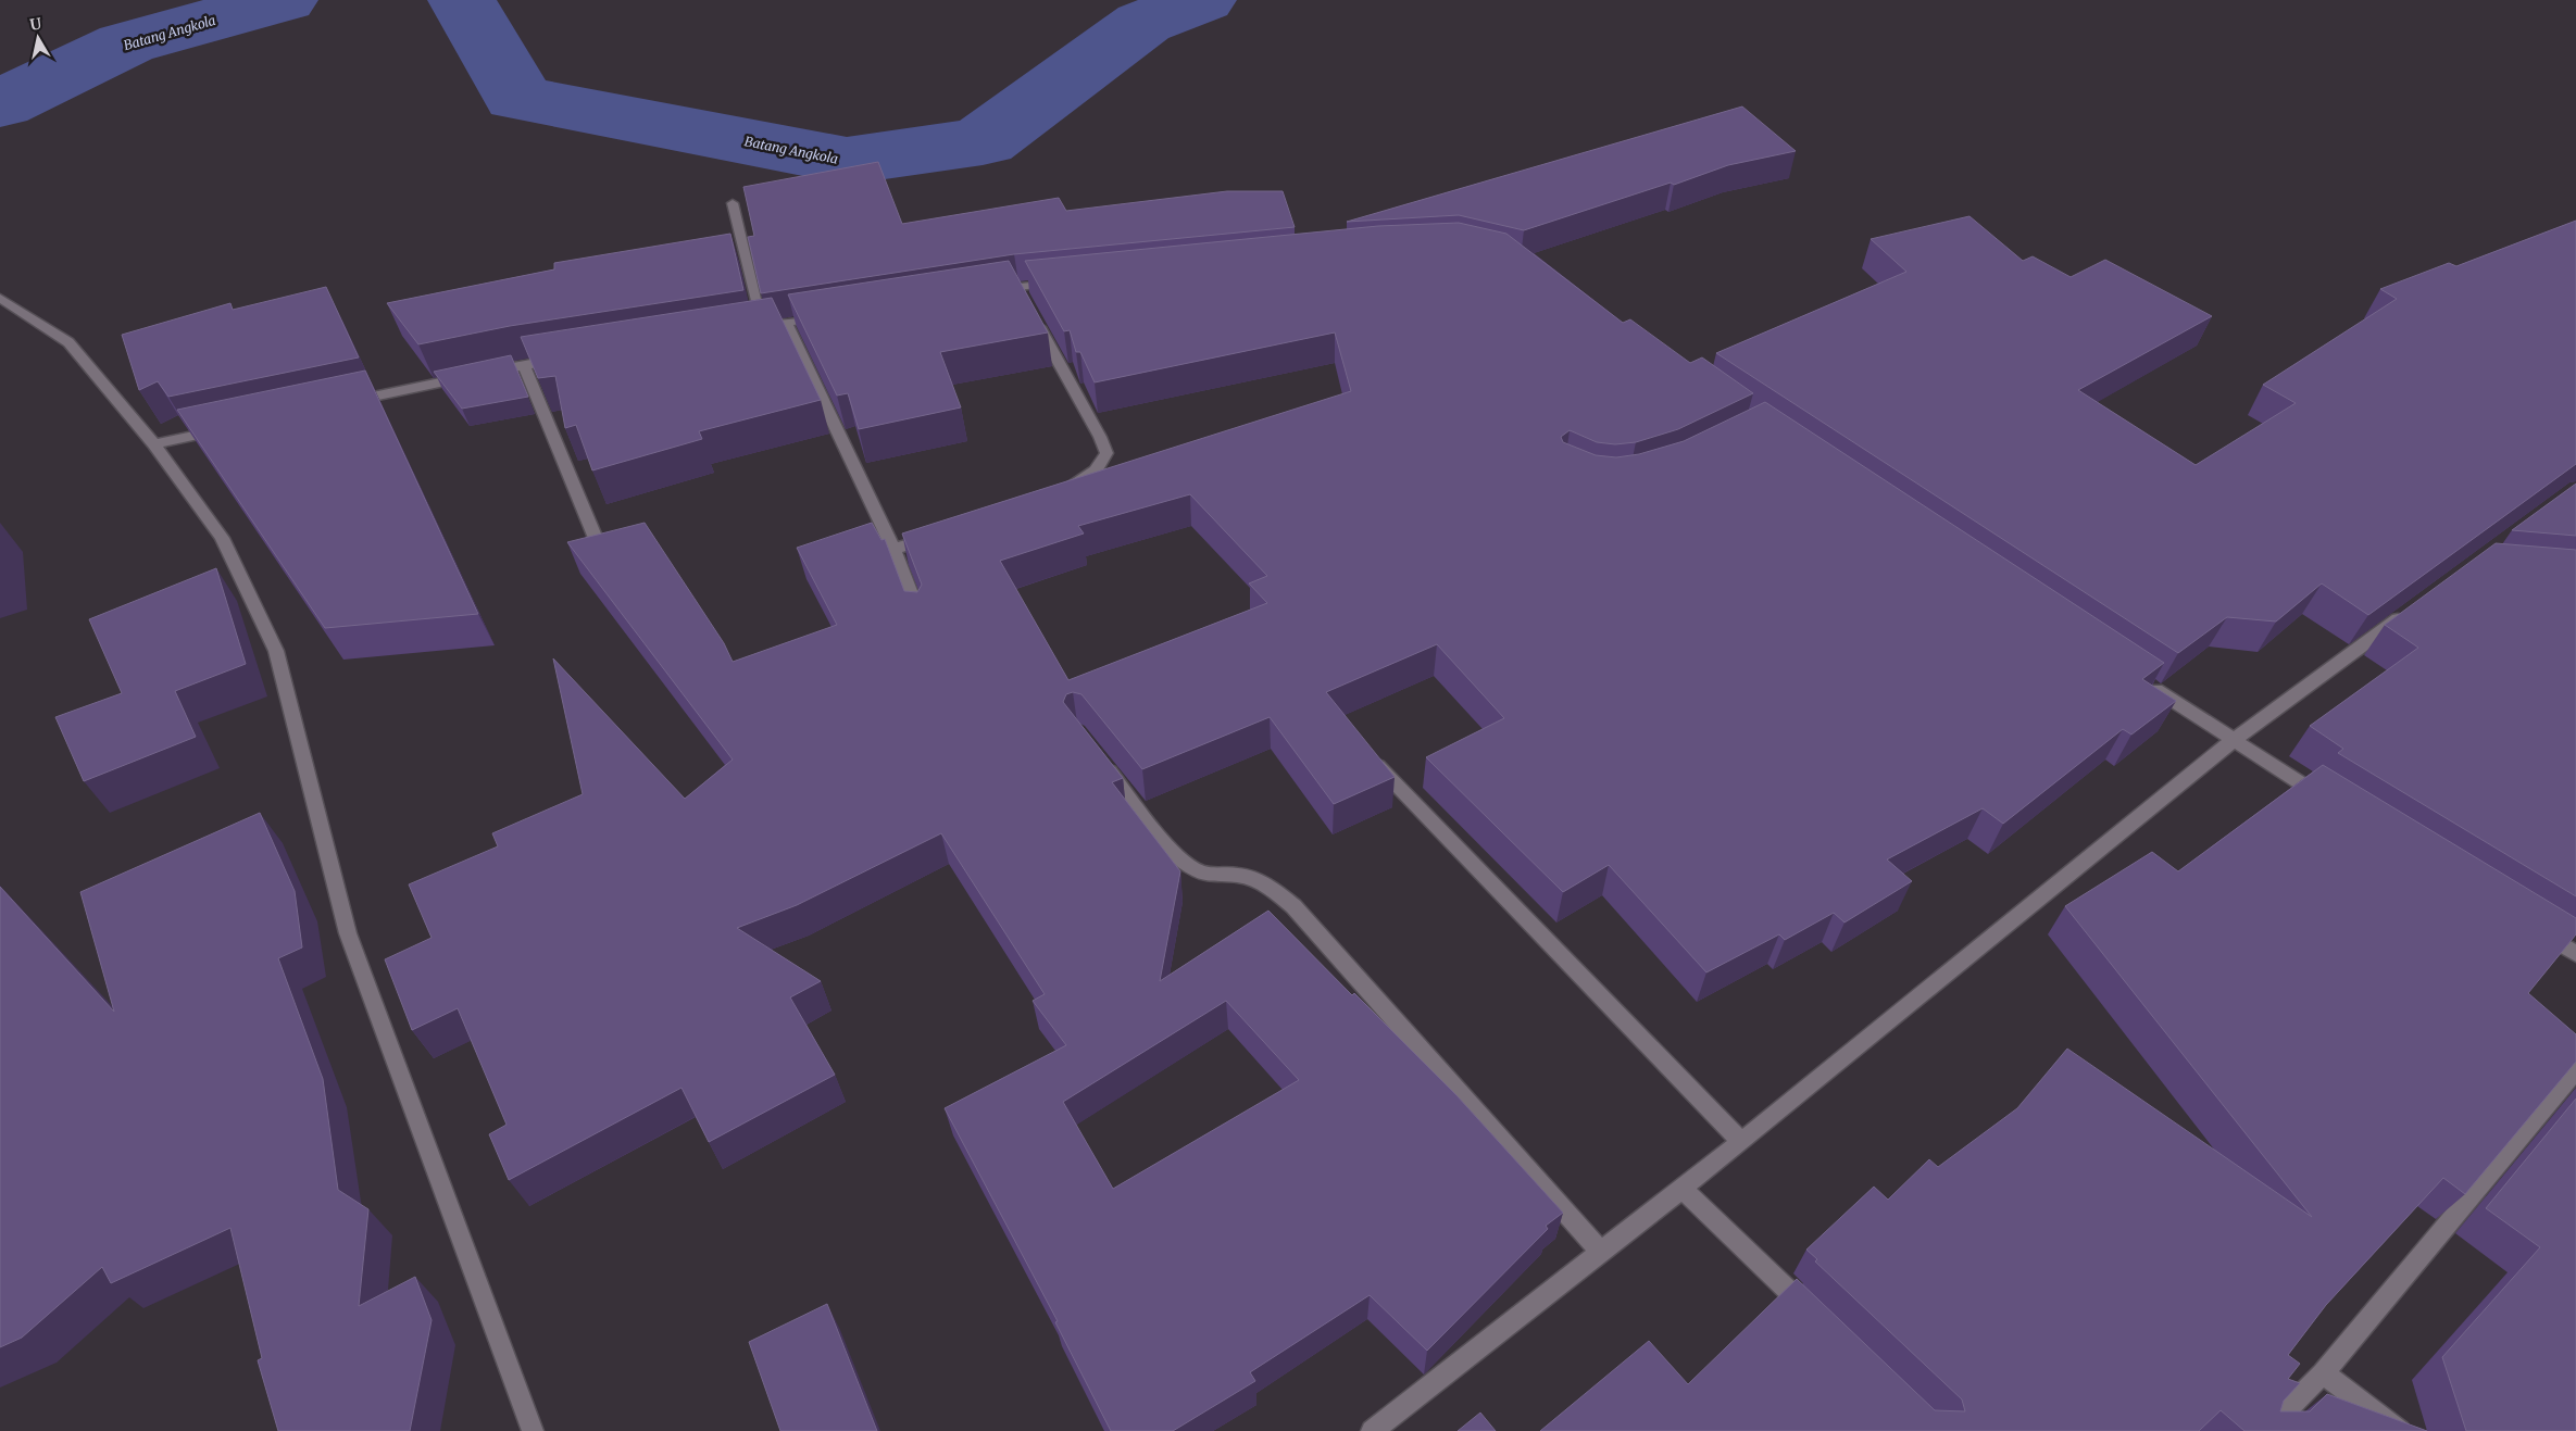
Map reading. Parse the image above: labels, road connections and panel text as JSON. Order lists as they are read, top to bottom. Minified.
{"water":["Batang Angkola"],"north":"top"}
